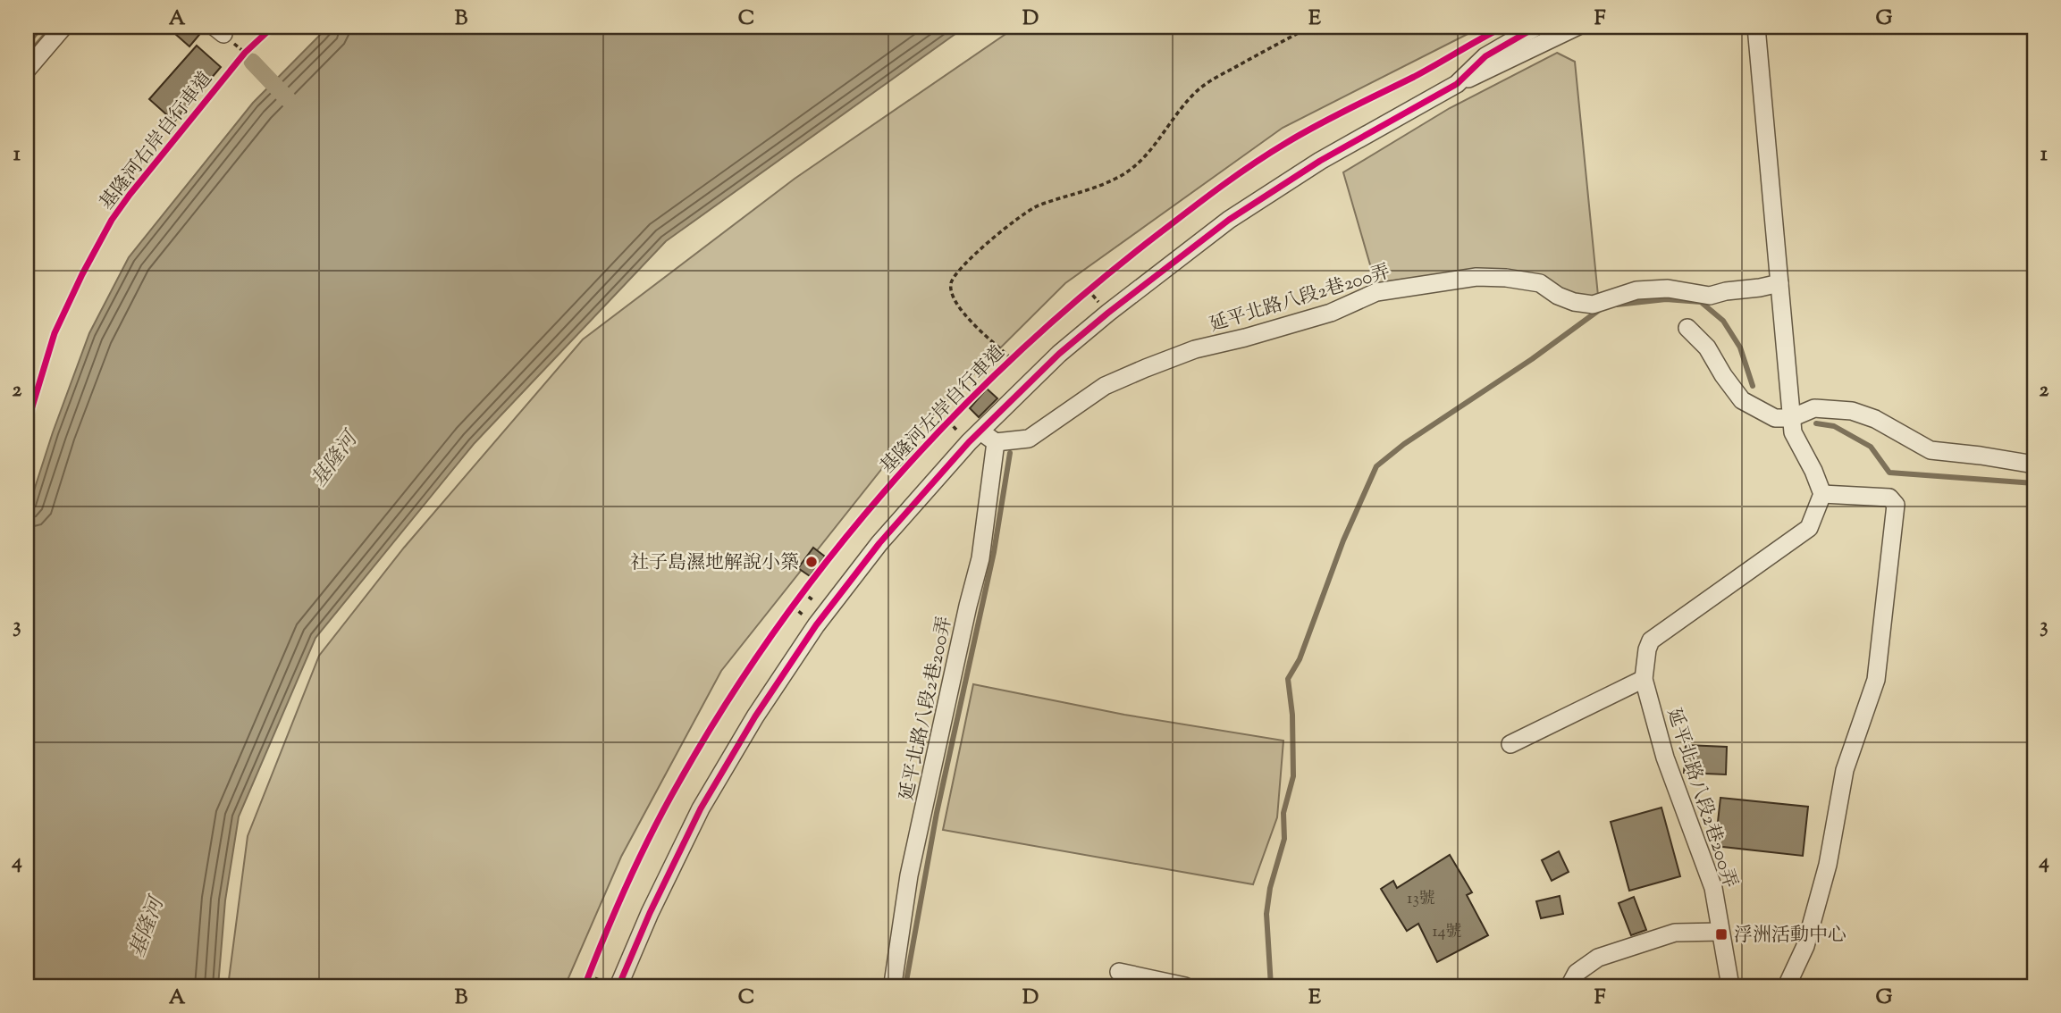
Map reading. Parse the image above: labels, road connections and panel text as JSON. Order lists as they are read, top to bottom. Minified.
{"streets":{"street":["延平北路八段2巷200弄"],"cycle path":["基隆河右岸自行車道","基隆河左岸自行車道"]},"water":["基隆河"],"places":{"other":["社子島濕地解說小築"],"transit":["浮洲活動中心"]},"house_numbers":["13號","14號"],"grid":{"columns":["A","B","C","D","E","F","G"],"rows":["1","2","3","4"]}}
